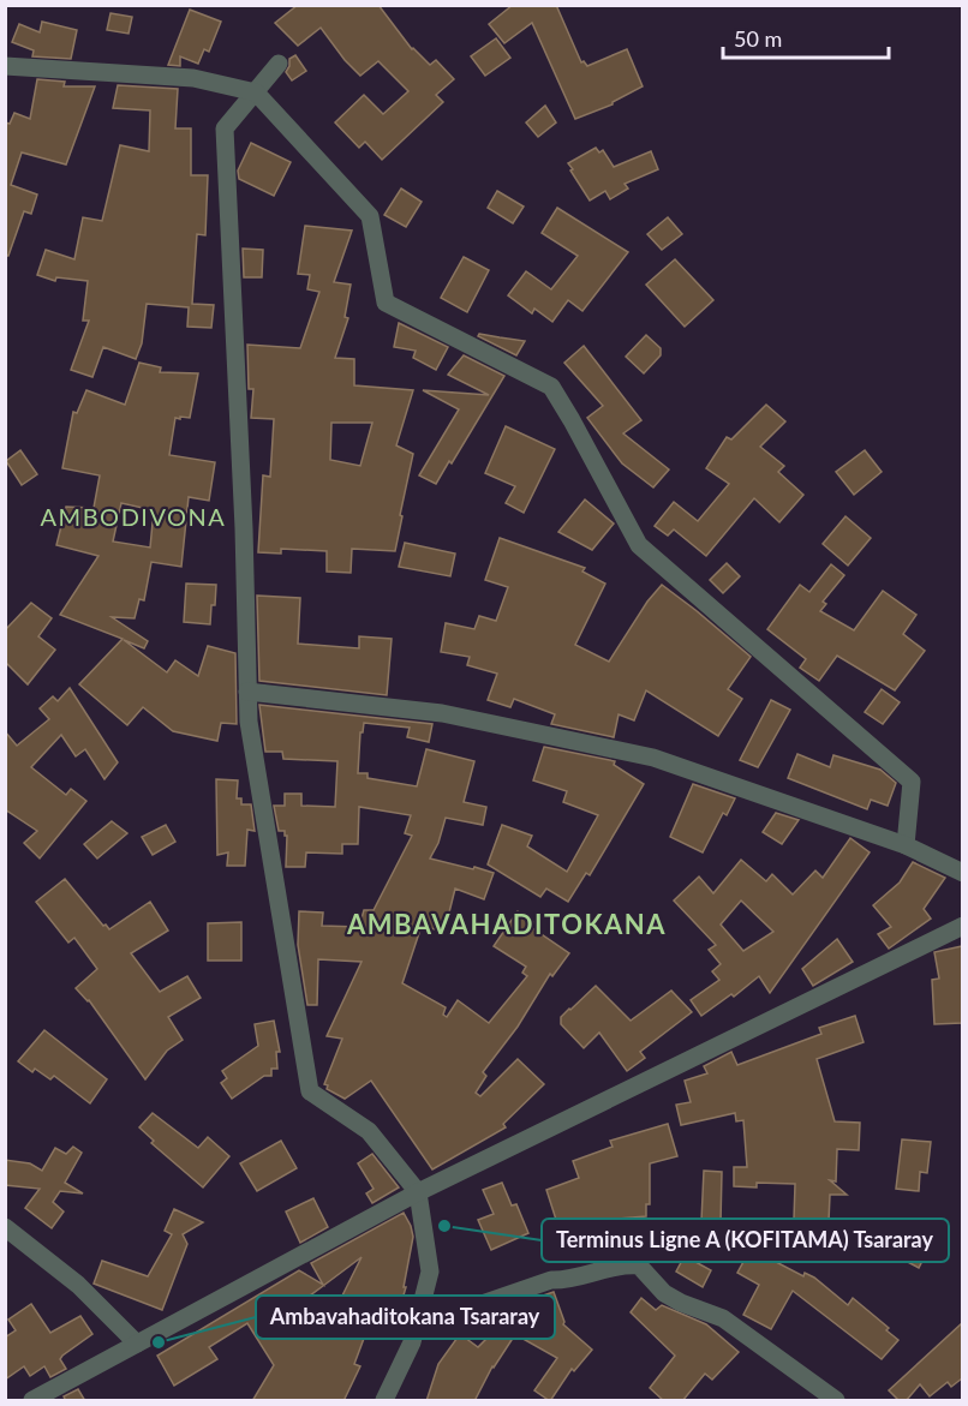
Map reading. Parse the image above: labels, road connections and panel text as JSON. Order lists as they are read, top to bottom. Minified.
{"districts":["AMBODIVONA","AMBAVAHADITOKANA"],"places":["Terminus Ligne A (KOFITAMA) Tsararay","Ambavahaditokana Tsararay"],"scale_bar":"50 m"}
